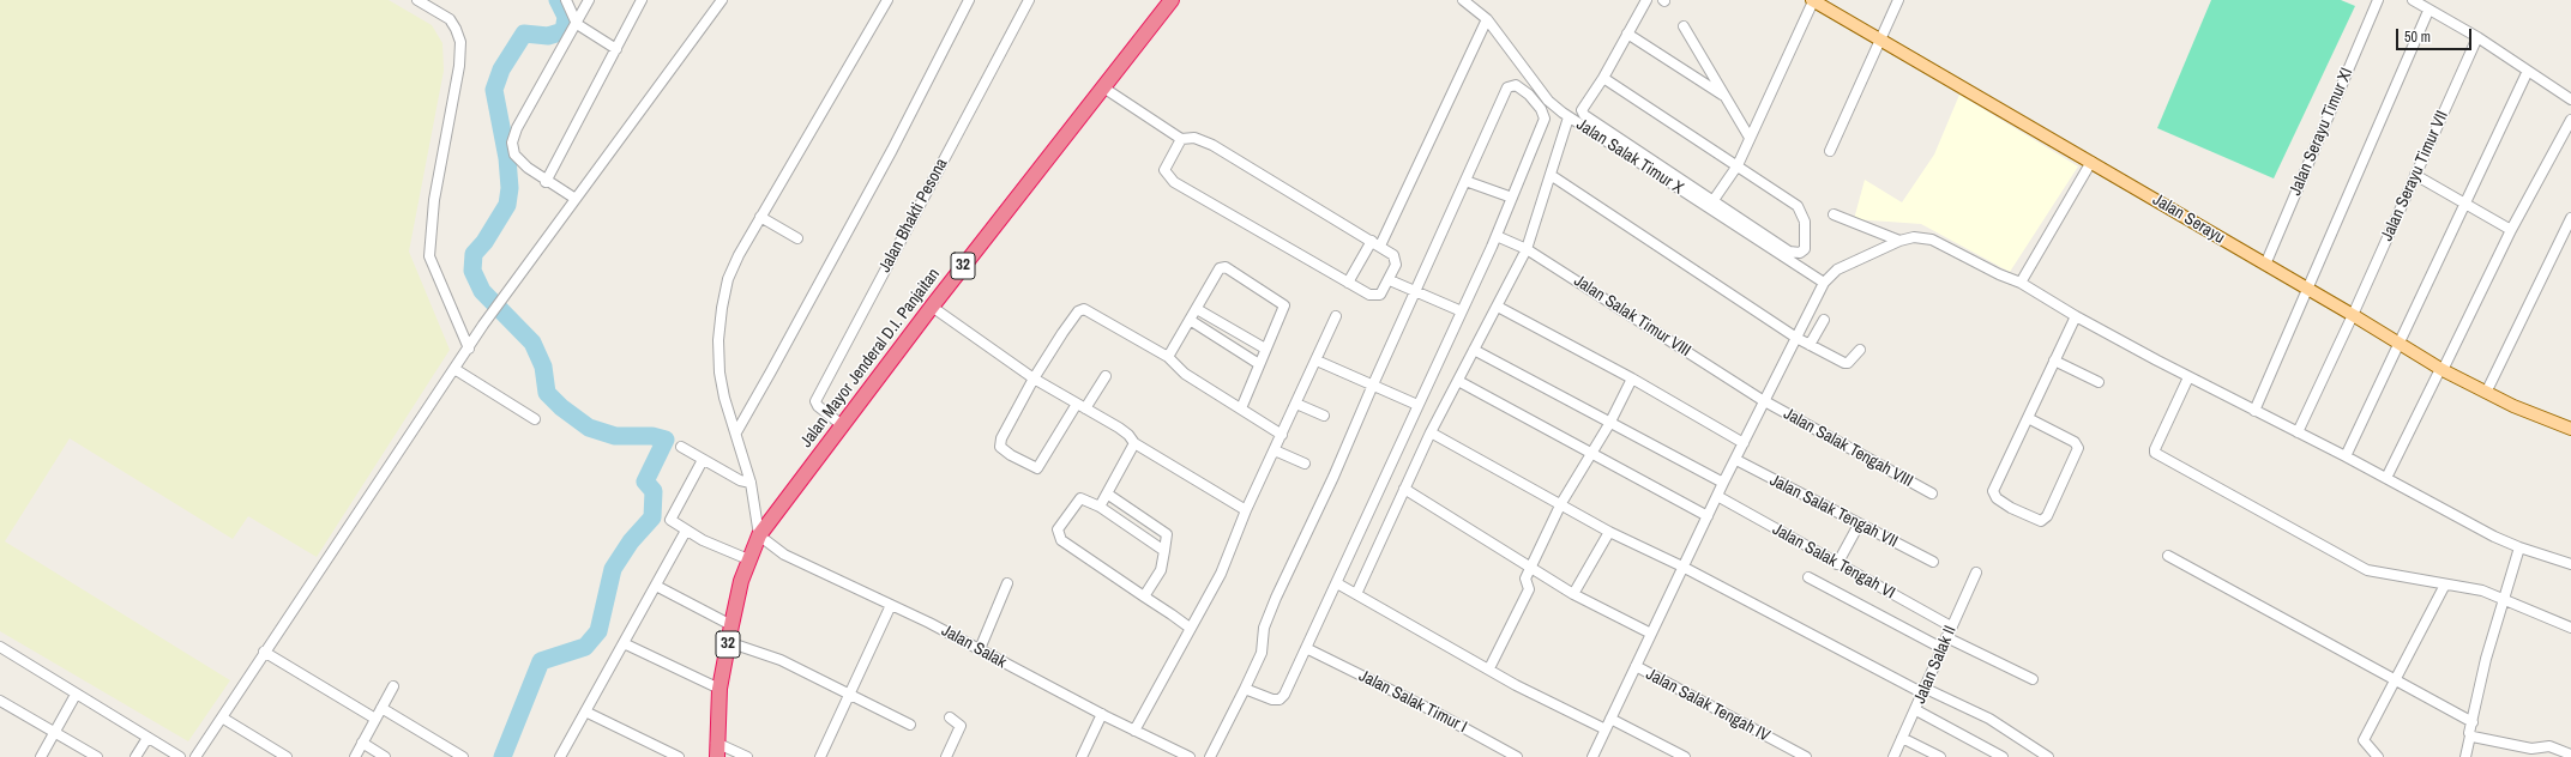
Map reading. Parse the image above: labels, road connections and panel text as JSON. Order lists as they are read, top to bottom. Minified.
{"streets":{"highway":["32","Jalan Mayor Jenderal D.I. Panjaitan"],"main road":["Jalan Serayu"],"street":["Jalan Serayu Timur XI","Jalan Salak Timur X","Jalan Serayu Timur VII","Jalan Bhakti Pesona","Jalan Salak Timur VIII","Jalan Salak Tengah VIII","Jalan Salak Tengah VII","Jalan Salak Tengah VI","Jalan Salak","Jalan Salak II","Jalan Salak Timur I","Jalan Salak Tengah IV"]},"crossings":[["Jalan Serayu Timur XI","Jalan Serayu"],["Jalan Serayu Timur VII","Jalan Serayu"],["Jalan Bhakti Pesona","Jalan Mayor Jenderal D.I. Panjaitan"],["32","Jalan Mayor Jenderal D.I. Panjaitan"],["32","Jalan Salak"],["Jalan Salak Timur VIII","Jalan Salak Tengah VIII"],["Jalan Mayor Jenderal D.I. Panjaitan","Jalan Salak"],["Jalan Salak Tengah VI","Jalan Salak II"]],"scale_bar":"50 m"}
